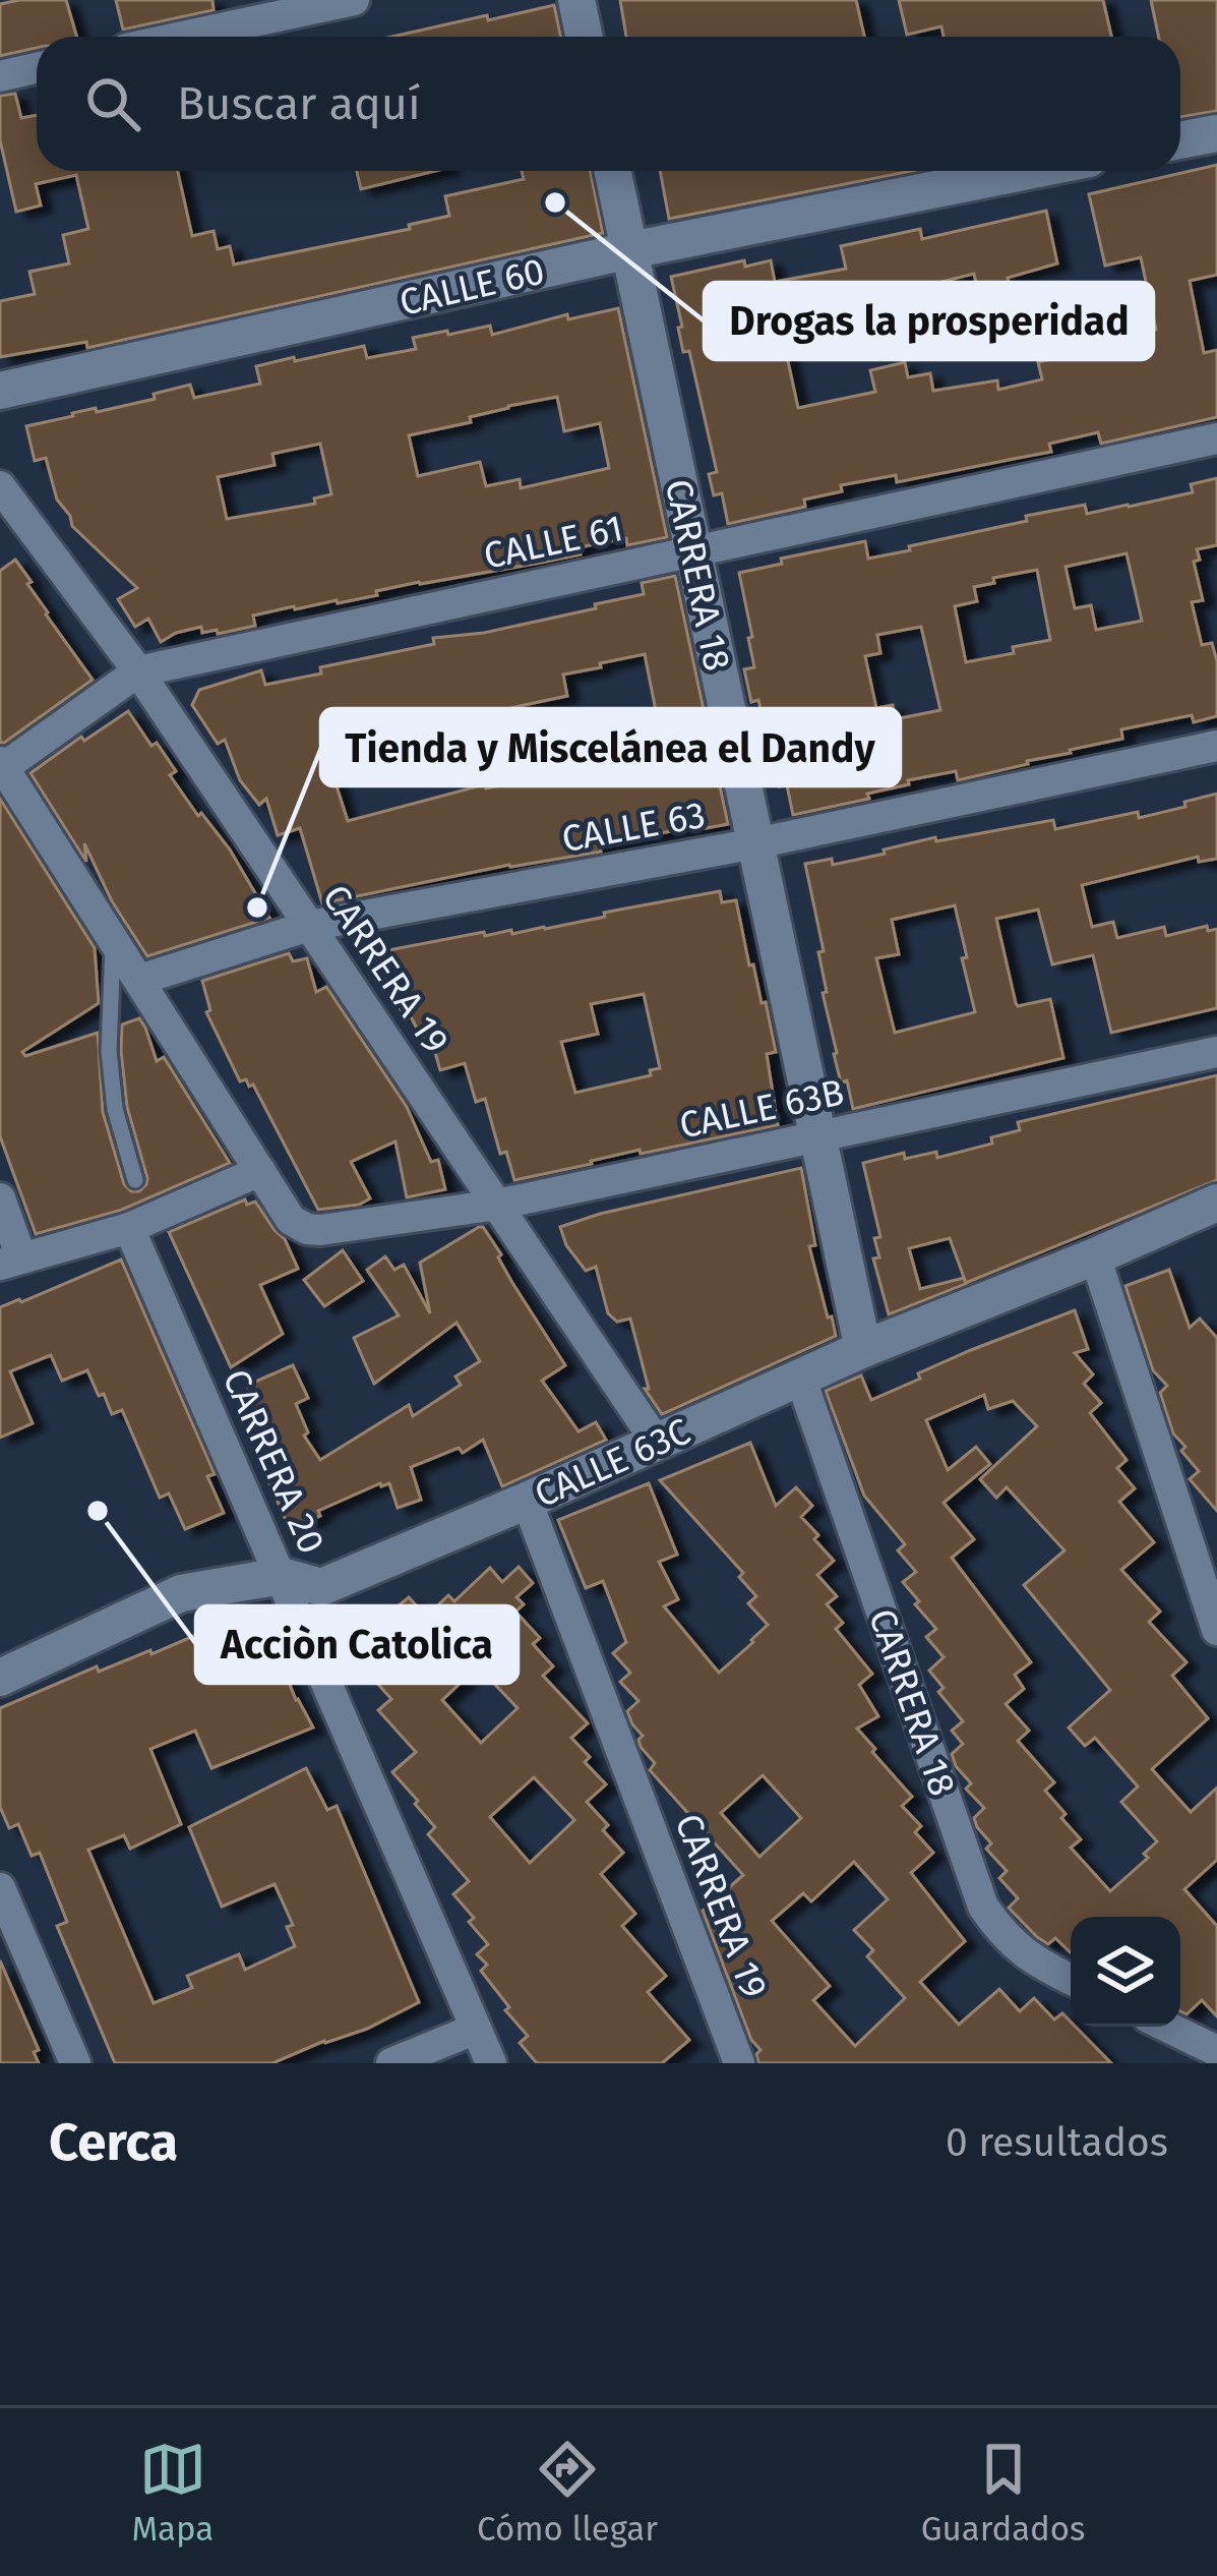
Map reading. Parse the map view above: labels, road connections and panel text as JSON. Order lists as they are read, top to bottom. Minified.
{"streets":{"street":["CALLE 60","CALLE 61","CARRERA 18","CALLE 63","CARRERA 19","CALLE 63B","CARRERA 20","CALLE 63C"]},"crossings":[["CALLE 60","CARRERA 18"],["CALLE 61","CARRERA 18"],["CALLE 61","CARRERA 19"],["CARRERA 18","CALLE 63"],["CARRERA 18","CALLE 63B"],["CARRERA 18","CALLE 63C"],["CALLE 63","CARRERA 19"],["CARRERA 19","CALLE 63B"],["CARRERA 19","CALLE 63C"],["CARRERA 20","CALLE 63C"]],"places":["Drogas la prosperidad","Tienda y Miscelánea el Dandy","Acciòn Catolica"],"page":{"search":"Buscar aquí","heading":["Cerca","0 resultados"],"nav":["Mapa","Cómo llegar","Guardados"]}}
